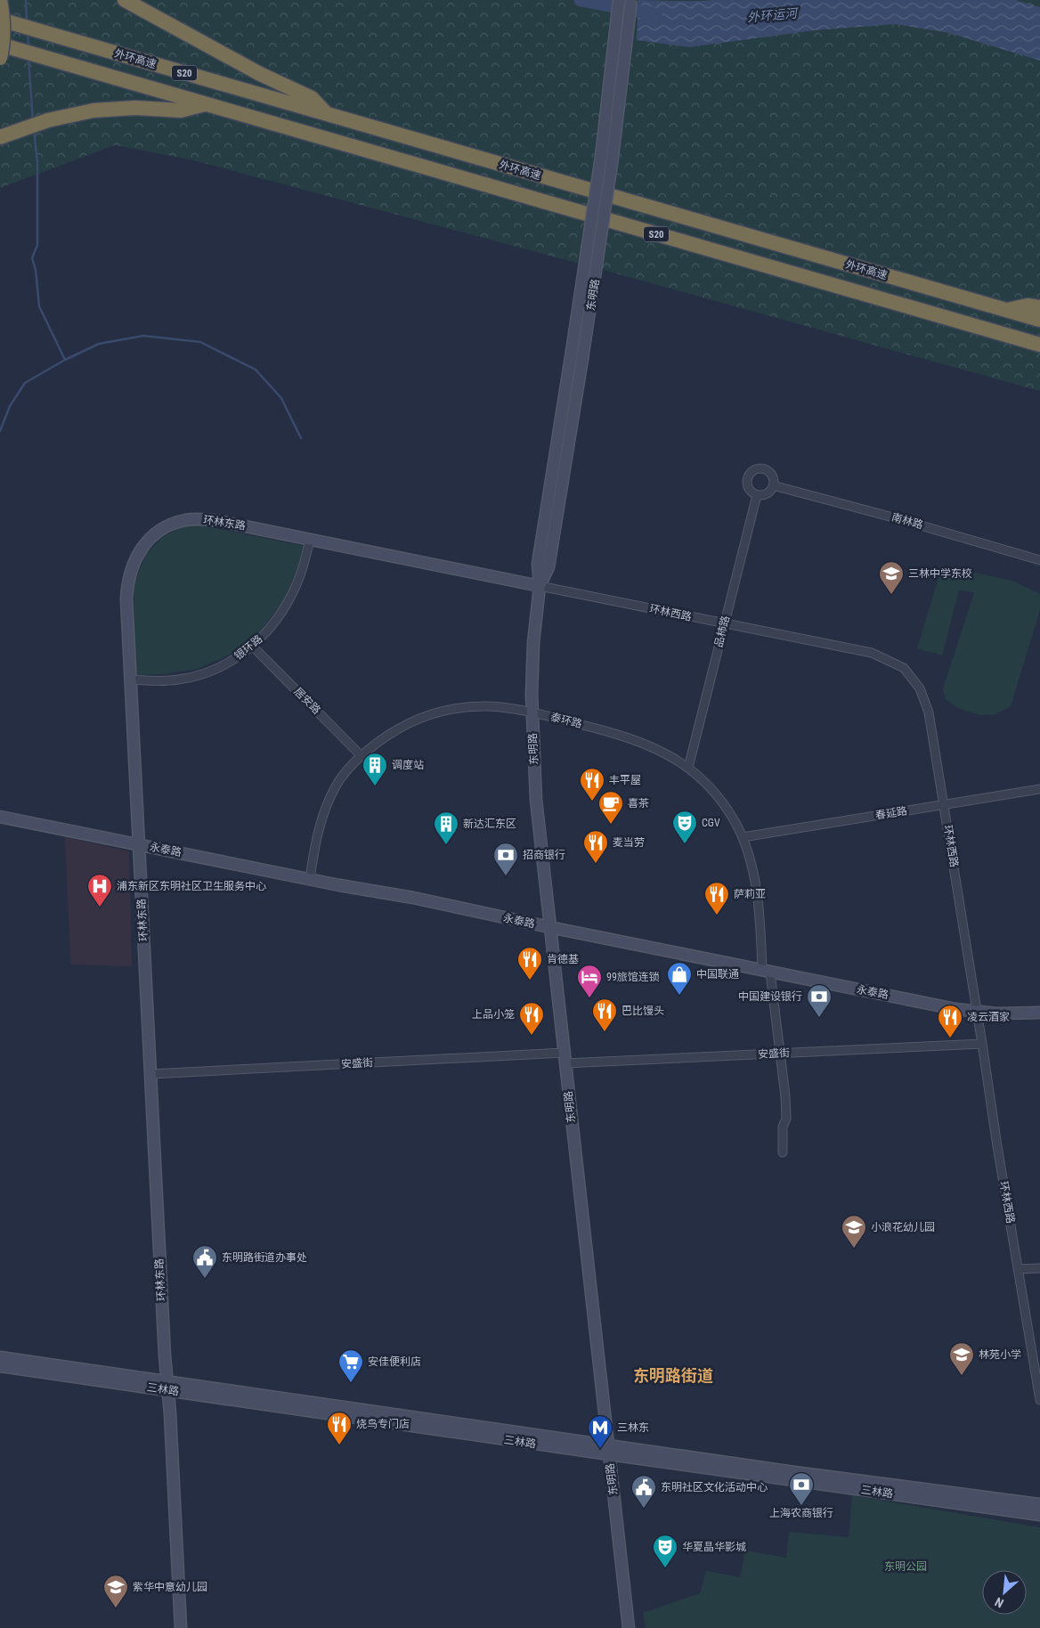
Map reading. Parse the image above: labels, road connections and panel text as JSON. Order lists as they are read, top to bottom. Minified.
{"streets":{"highway":["外环高速","S20"],"main road":["东明路","环林东路","永泰路","三林路"],"street":["南林路","环林西路","品柿路","银环路","居安路","泰环路","春延路","安盛街"]},"crossings":[["东明路","环林东路"],["东明路","环林西路"],["东明路","泰环路"],["东明路","永泰路"],["东明路","安盛街"],["东明路","三林路"],["南林路","品柿路"],["环林东路","环林西路"],["环林东路","银环路"],["环林东路","永泰路"],["环林东路","安盛街"],["环林东路","三林路"],["环林西路","品柿路"],["环林西路","春延路"],["环林西路","永泰路"],["环林西路","安盛街"],["品柿路","泰环路"],["银环路","居安路"],["居安路","泰环路"],["泰环路","春延路"],["泰环路","永泰路"],["泰环路","安盛街"]],"districts":["东明路街道"],"water":["外环运河"],"parks":["东明公园"],"places":{"school or university":["三林中学东校","小浪花幼儿园","林苑小学","紫华中意幼儿园"],"building":["调度站","新达汇东区"],"restaurant":["丰平屋","麦当劳","萨莉亚","肯德基","巴比馒头","上品小笼","凌云酒家","烧鸟专门店"],"cafe":["喜茶"],"theatre":["CGV","华夏晶华影城"],"bank":["招商银行","中国建设银行","上海农商银行"],"hospital":["浦东新区东明社区卫生服务中心"],"shop":["中国联通"],"hotel":["99旅馆连锁"],"public building":["东明路街道办事处","东明社区文化活动中心"],"supermarket":["安佳便利店"],"metro station":["三林东"]},"north":"bottom left"}
